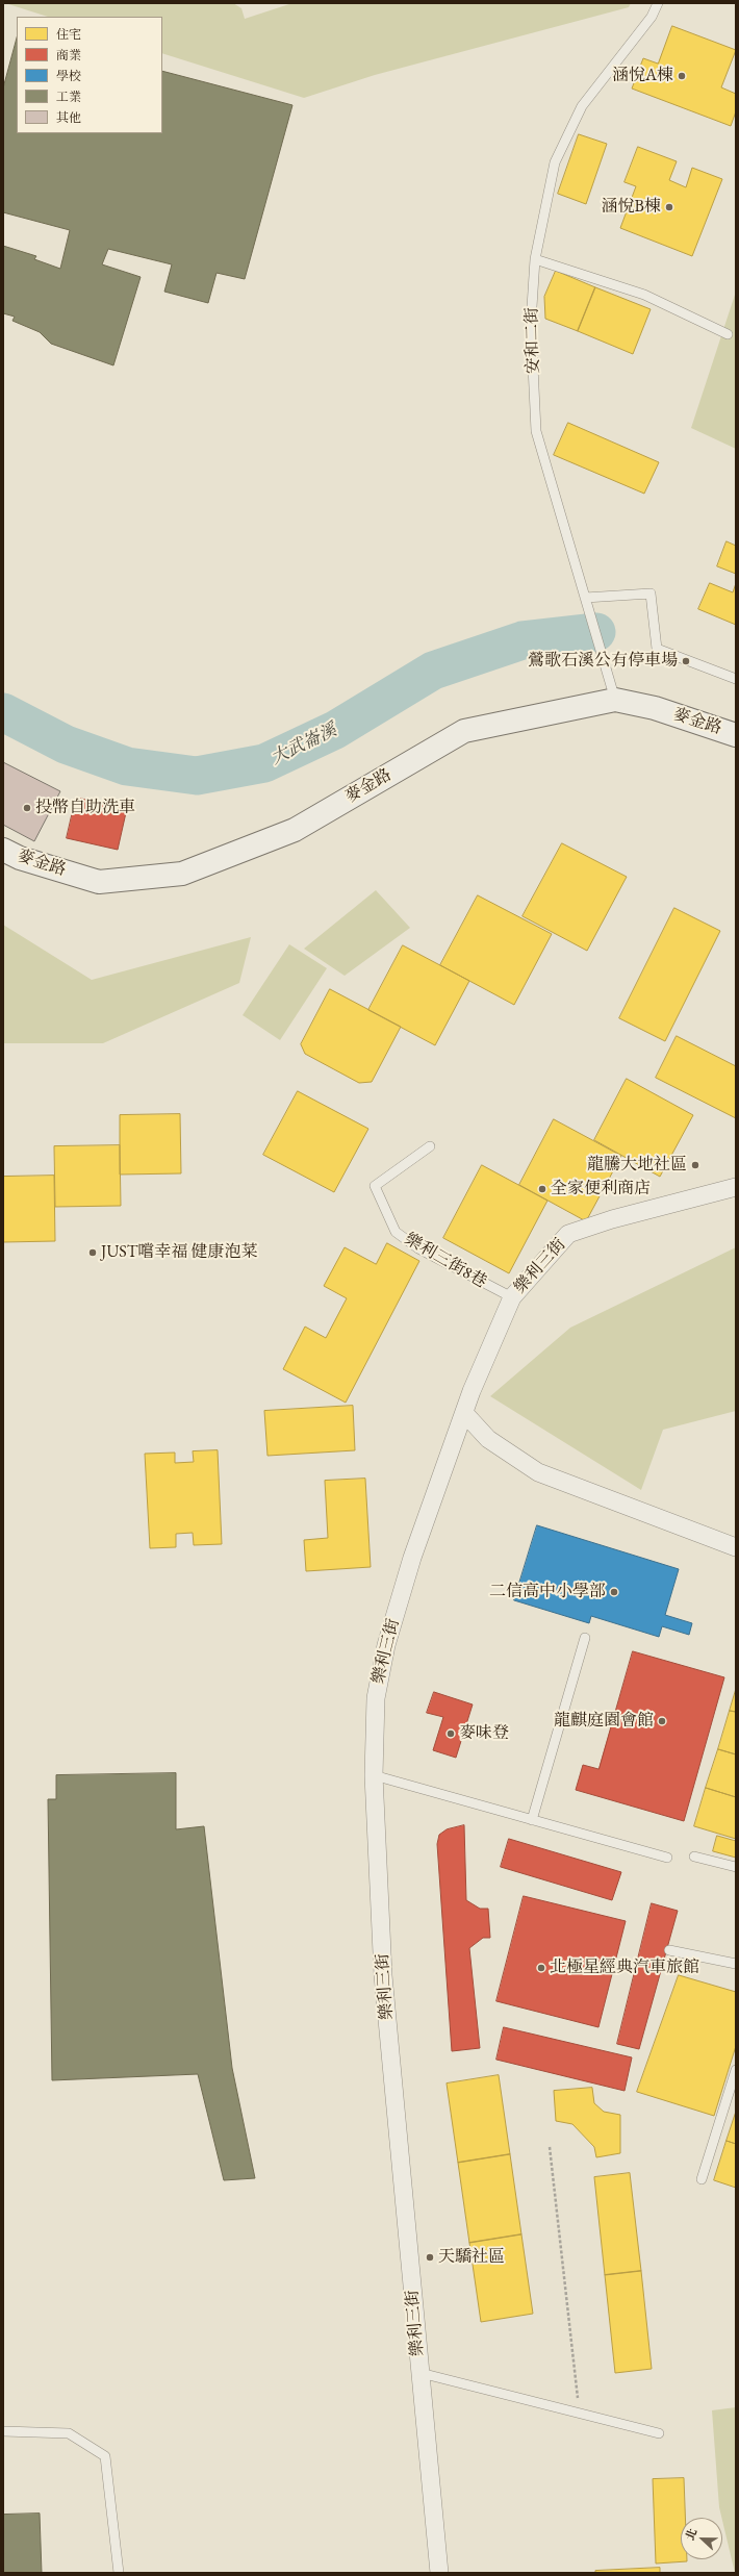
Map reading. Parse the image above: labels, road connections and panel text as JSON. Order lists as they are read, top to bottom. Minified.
{"streets":{"street":["麥金路","樂利三街"],"lane":["安和二街","樂利三街8巷"]},"crossings":[["安和二街","麥金路"],["樂利三街8巷","樂利三街"]],"water":["大武崙溪"],"places":["涵悅A棟","涵悅B棟","鶯歌石溪公有停車場","投幣自助洗車","龍騰大地社區","全家便利商店","JUST嚐幸福 健康泡菜","二信高中小學部","龍麒庭園會館","麥味登","北極星經典汽車旅館","天驕社區"],"legend":["住宅","商業","學校","工業","其他"],"north":"left"}
